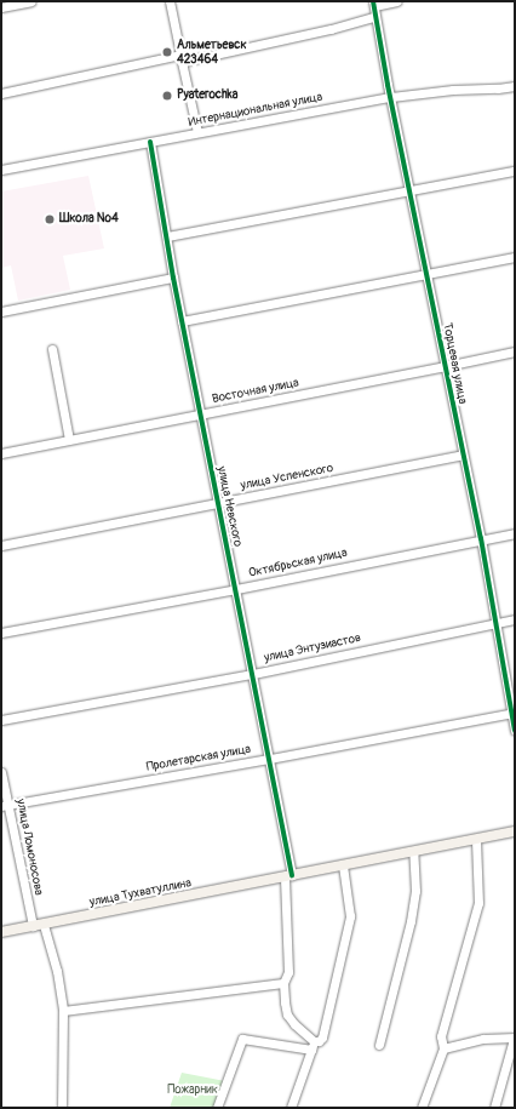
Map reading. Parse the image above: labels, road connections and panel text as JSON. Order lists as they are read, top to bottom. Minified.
{"streets":{"main road":["улица Тухватуллина"],"street":["Интернациональная улица","Торцевая улица","Восточная улица","улица Успенского","улица Невского","Октябрьская улица","улица Энтузиастов","Пролетарская улица","улица Ломоносова"]},"crossings":[["Интернациональная улица","Торцевая улица"],["Интернациональная улица","улица Невского"],["Торцевая улица","Восточная улица"],["Торцевая улица","улица Успенского"],["Торцевая улица","Октябрьская улица"],["Торцевая улица","улица Энтузиастов"],["Торцевая улица","Пролетарская улица"],["Восточная улица","улица Невского"],["улица Успенского","улица Невского"],["улица Невского","Октябрьская улица"],["улица Невского","улица Энтузиастов"],["улица Невского","Пролетарская улица"],["улица Невского","улица Тухватуллина"],["Пролетарская улица","улица Ломоносова"],["улица Ломоносова","улица Тухватуллина"]],"parks":["Пожарник"],"places":["Альметьевск 423464","Pyaterochka","Школа №4"]}
